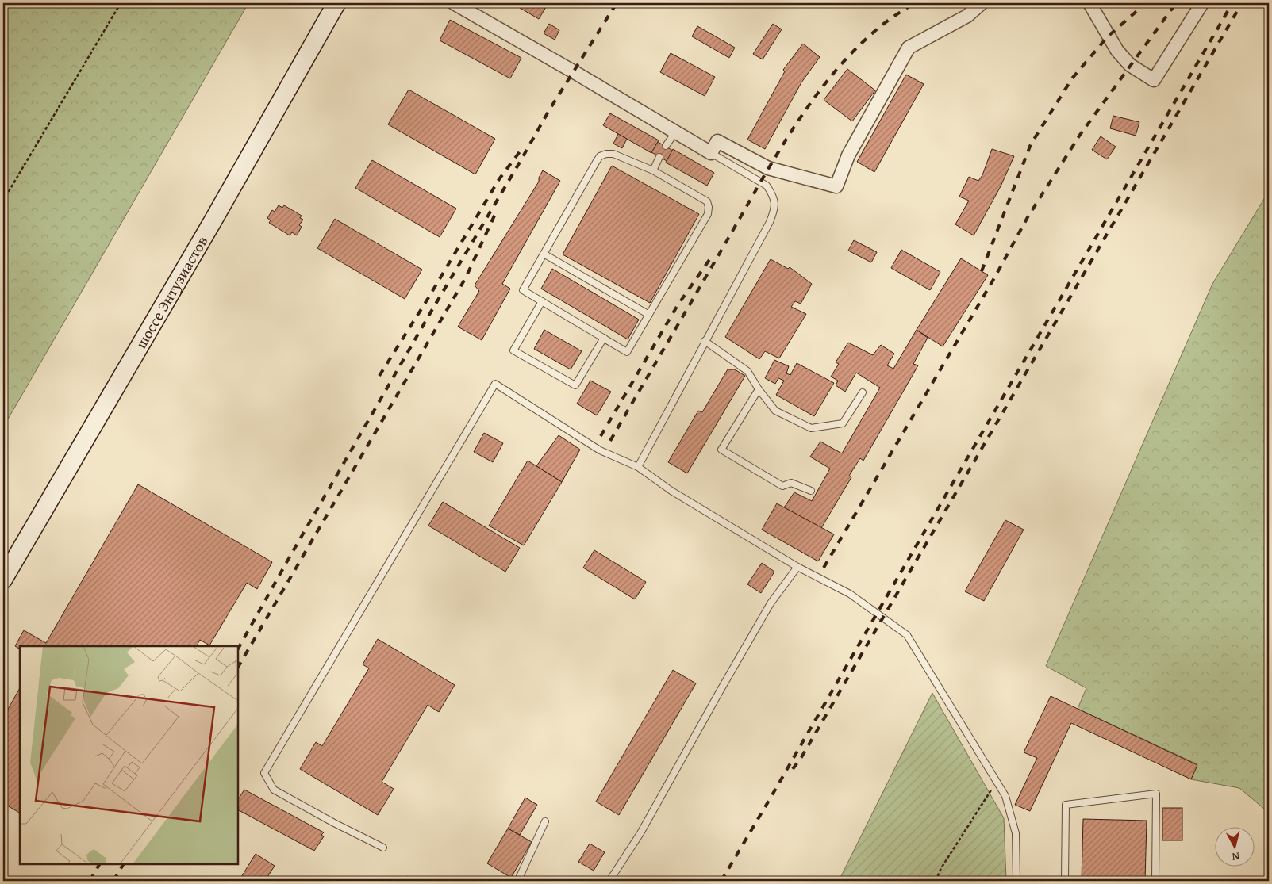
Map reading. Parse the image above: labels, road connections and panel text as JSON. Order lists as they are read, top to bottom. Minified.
{"streets":{"main road":["шоссе Энтузиастов"]},"north":"bottom"}
